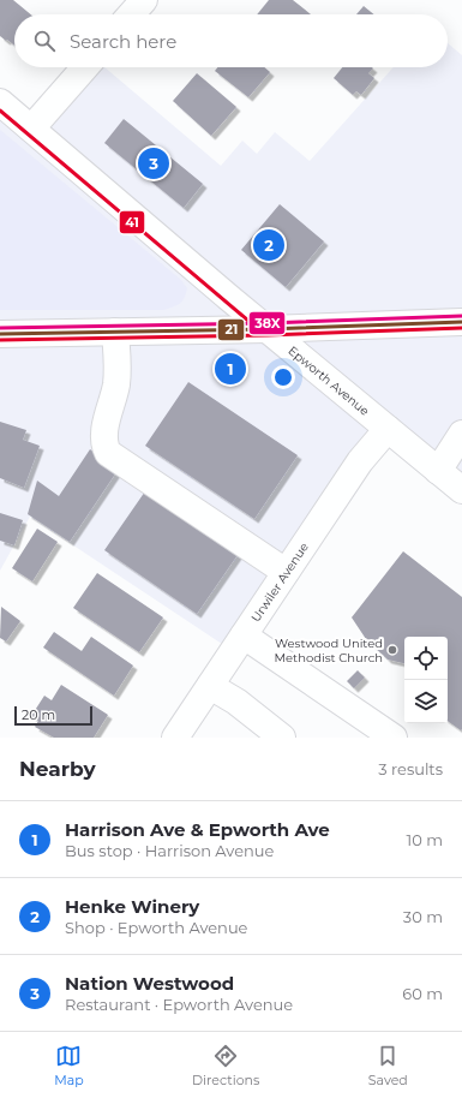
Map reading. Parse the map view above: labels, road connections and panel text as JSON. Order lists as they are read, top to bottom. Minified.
{"streets":{"street":["Epworth Avenue","Urwiler Avenue"]},"crossings":[["Epworth Avenue","Urwiler Avenue"]],"places":["Westwood United Methodist Church"],"lines":["transit line 41","transit line 38X","transit line 21"],"scale_bar":"20 m","page":{"search":"Search here","pins":["3","2","1"],"scale":"20 m","heading":["Nearby","3 results"],"list":[{"mark":"1","name":"Harrison Ave & Epworth Ave","note":"Bus stop · Harrison Avenue","value":"10 m"},{"mark":"2","name":"Henke Winery","note":"Shop · Epworth Avenue","value":"30 m"},{"mark":"3","name":"Nation Westwood","note":"Restaurant · Epworth Avenue","value":"60 m"}],"nav":["Map","Directions","Saved"]}}
